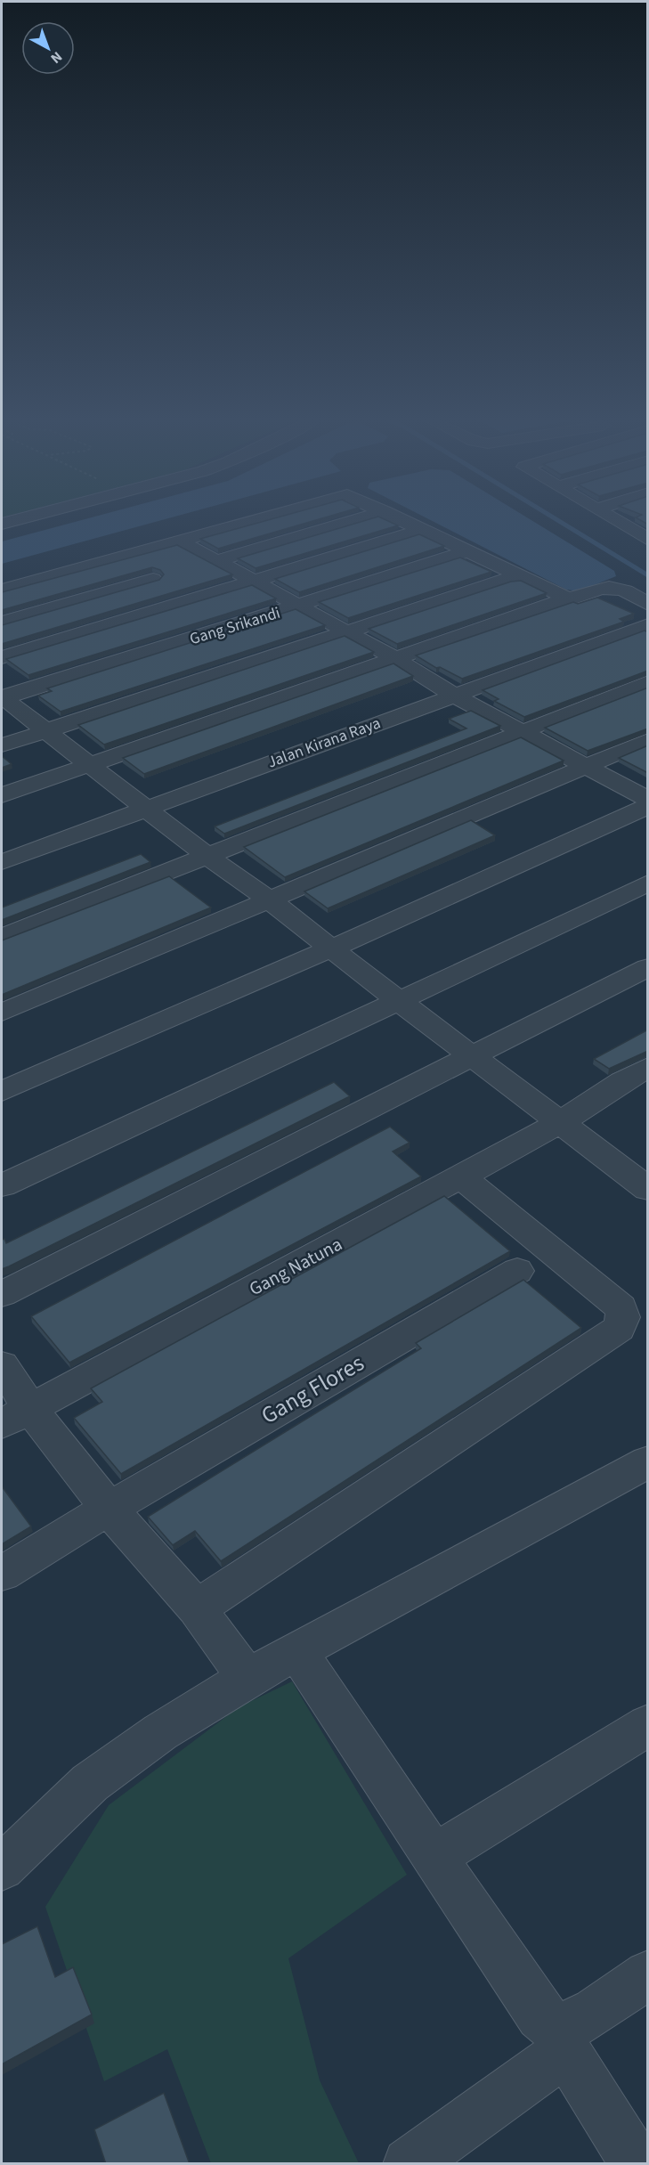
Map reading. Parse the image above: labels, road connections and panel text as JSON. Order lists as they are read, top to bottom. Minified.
{"streets":{"street":["Gang Srikandi","Jalan Kirana Raya","Gang Natuna","Gang Flores"]},"north":"bottom right"}
